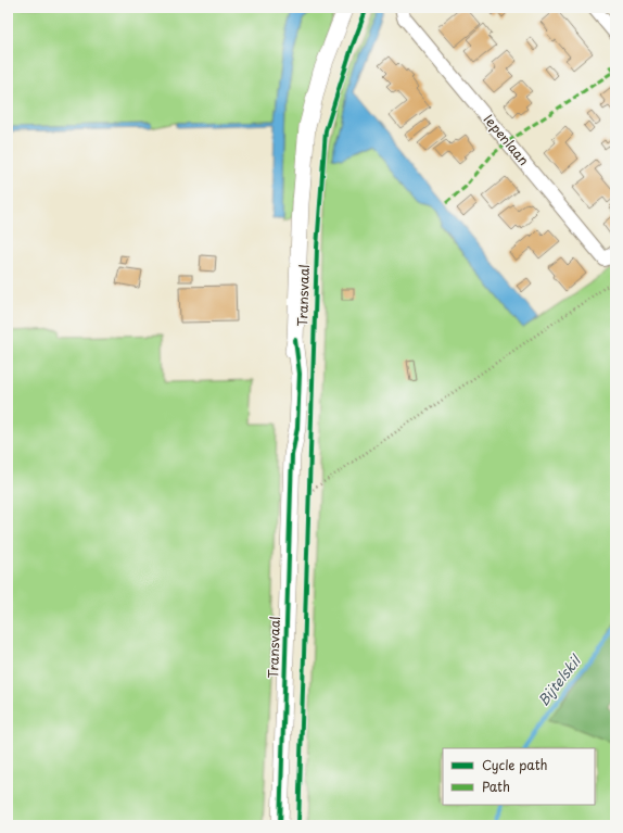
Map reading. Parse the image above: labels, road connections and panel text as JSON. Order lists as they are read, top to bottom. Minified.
{"streets":{"street":["Iepenlaan","Transvaal"]},"water":["Bijtelskil"],"legend":["Cycle path","Path"]}
